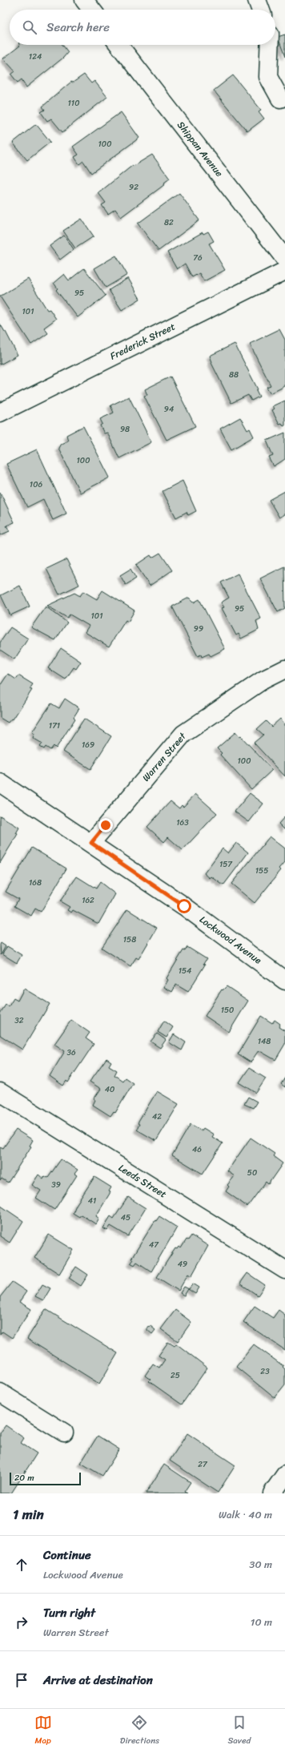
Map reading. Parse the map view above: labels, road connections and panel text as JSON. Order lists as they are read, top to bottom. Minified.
{"streets":{"street":["Shippan Avenue","Frederick Street","Warren Street","Lockwood Avenue","Leeds Street"]},"crossings":[["Warren Street","Lockwood Avenue"]],"house_numbers":["124","110","100","92","82","76","95","101","88","94","98","100","106","95","101","99","171","169","100","163","157","155","168","162","158","154","150","32","148","36","40","42","46","50","39","41","45","47","49","23","25","27"],"scale_bar":"20 m","page":{"search":"Search here","scale":"20 m","heading":["1 min","Walk · 40 m"],"list":[["Continue","Lockwood Avenue","30 m"],["Turn right","Warren Street","10 m"],"Arrive at destination"],"nav":["Map","Directions","Saved"]}}
